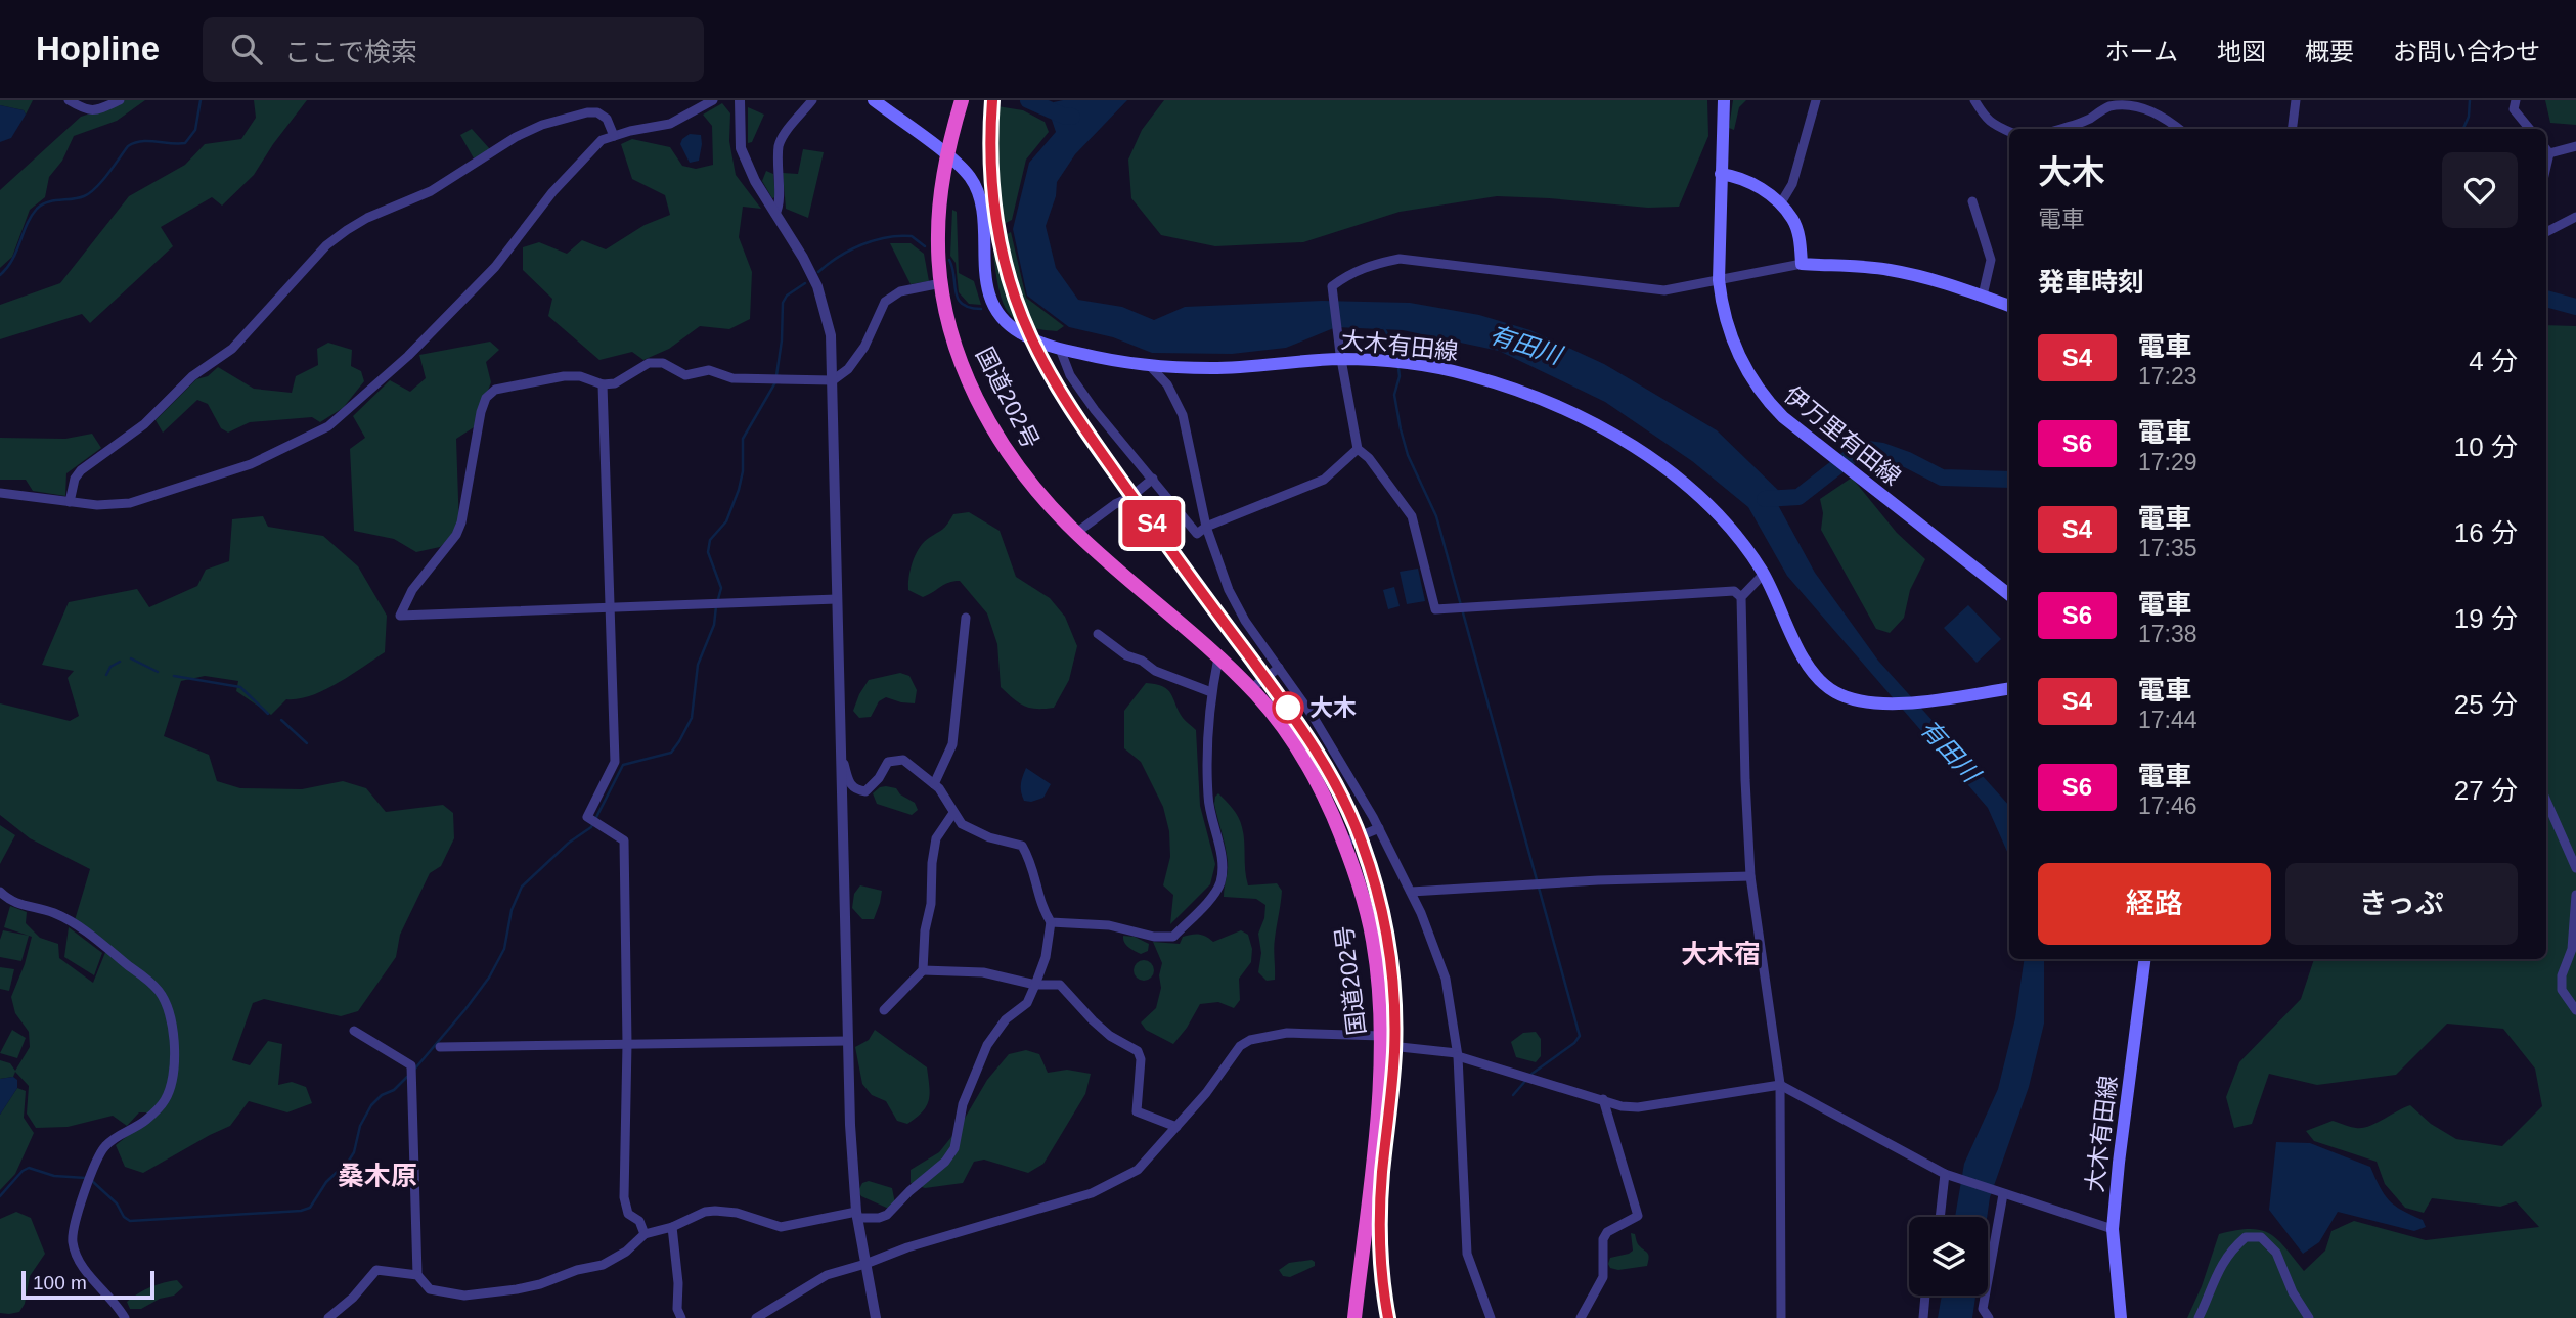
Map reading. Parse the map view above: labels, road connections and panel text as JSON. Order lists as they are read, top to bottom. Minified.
{"streets":{"highway":["国道202号"],"main road":["大木有田線","伊万里有田線"]},"crossings":[["大木有田線","国道202号"]],"districts":["大木宿","桑木原"],"water":["有田川"],"places":["大木"],"scale_bar":"100 m","page":{"header":"Hopline","search":"ここで検索","nav":["ホーム","地図","概要","お問い合わせ"],"on_map":"S4","heading":[["大木","電車"],"発車時刻"],"list":[{"mark":"S4","name":"電車","note":"17:23","value":"4 分"},{"mark":"S6","name":"電車","note":"17:29","value":"10 分"},{"mark":"S4","name":"電車","note":"17:35","value":"16 分"},{"mark":"S6","name":"電車","note":"17:38","value":"19 分"},{"mark":"S4","name":"電車","note":"17:44","value":"25 分"},{"mark":"S6","name":"電車","note":"17:46","value":"27 分"}],"buttons":["経路","きっぷ"],"scale":"100 m"}}
